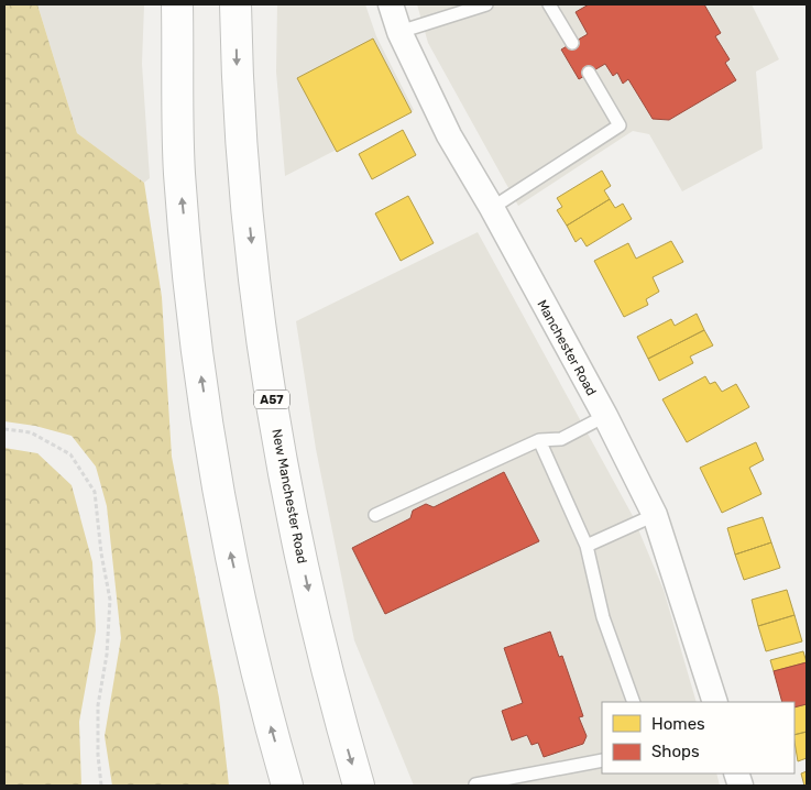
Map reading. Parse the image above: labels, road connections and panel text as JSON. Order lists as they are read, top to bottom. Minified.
{"streets":{"main road":["A57","New Manchester Road"],"street":["Manchester Road"]},"legend":["Homes","Shops"]}
